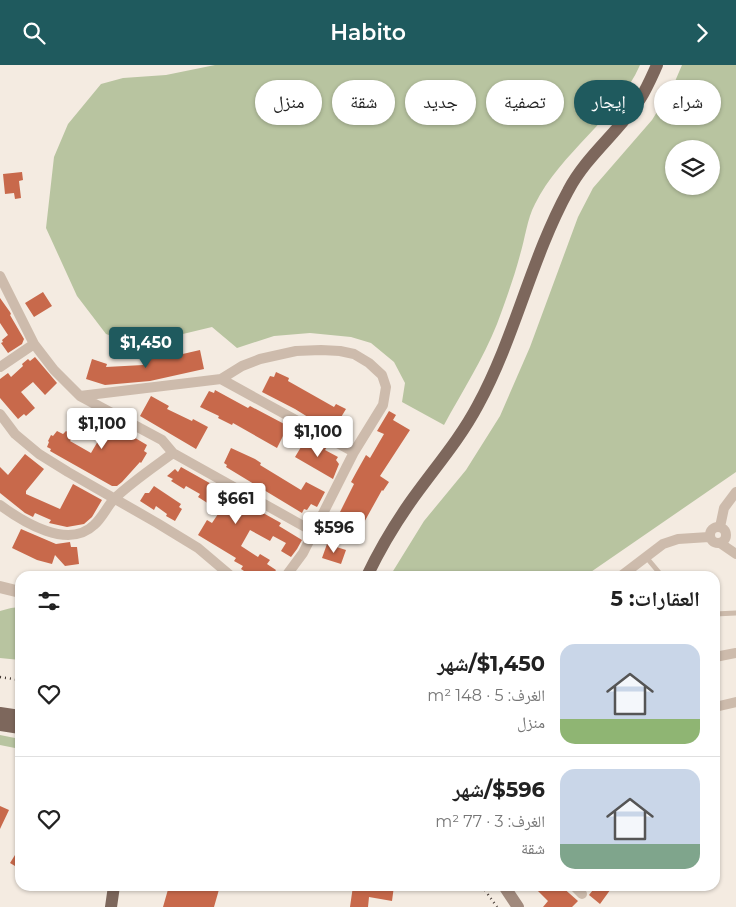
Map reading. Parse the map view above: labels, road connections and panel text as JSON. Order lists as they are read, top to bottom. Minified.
{"page":{"header":"Habito","chip":["شراء","إيجار","تصفية","جديد","شقة","منزل"],"price":["$1,450","$1,100","$1,100","$661","$596"],"heading":"العقارات: 5","list":[{"name":"$1,450/شهر","note":"الغرف: 5 · 148 m² · منزل"},{"name":"$596/شهر","note":"الغرف: 3 · 77 m² · شقة"}]}}
